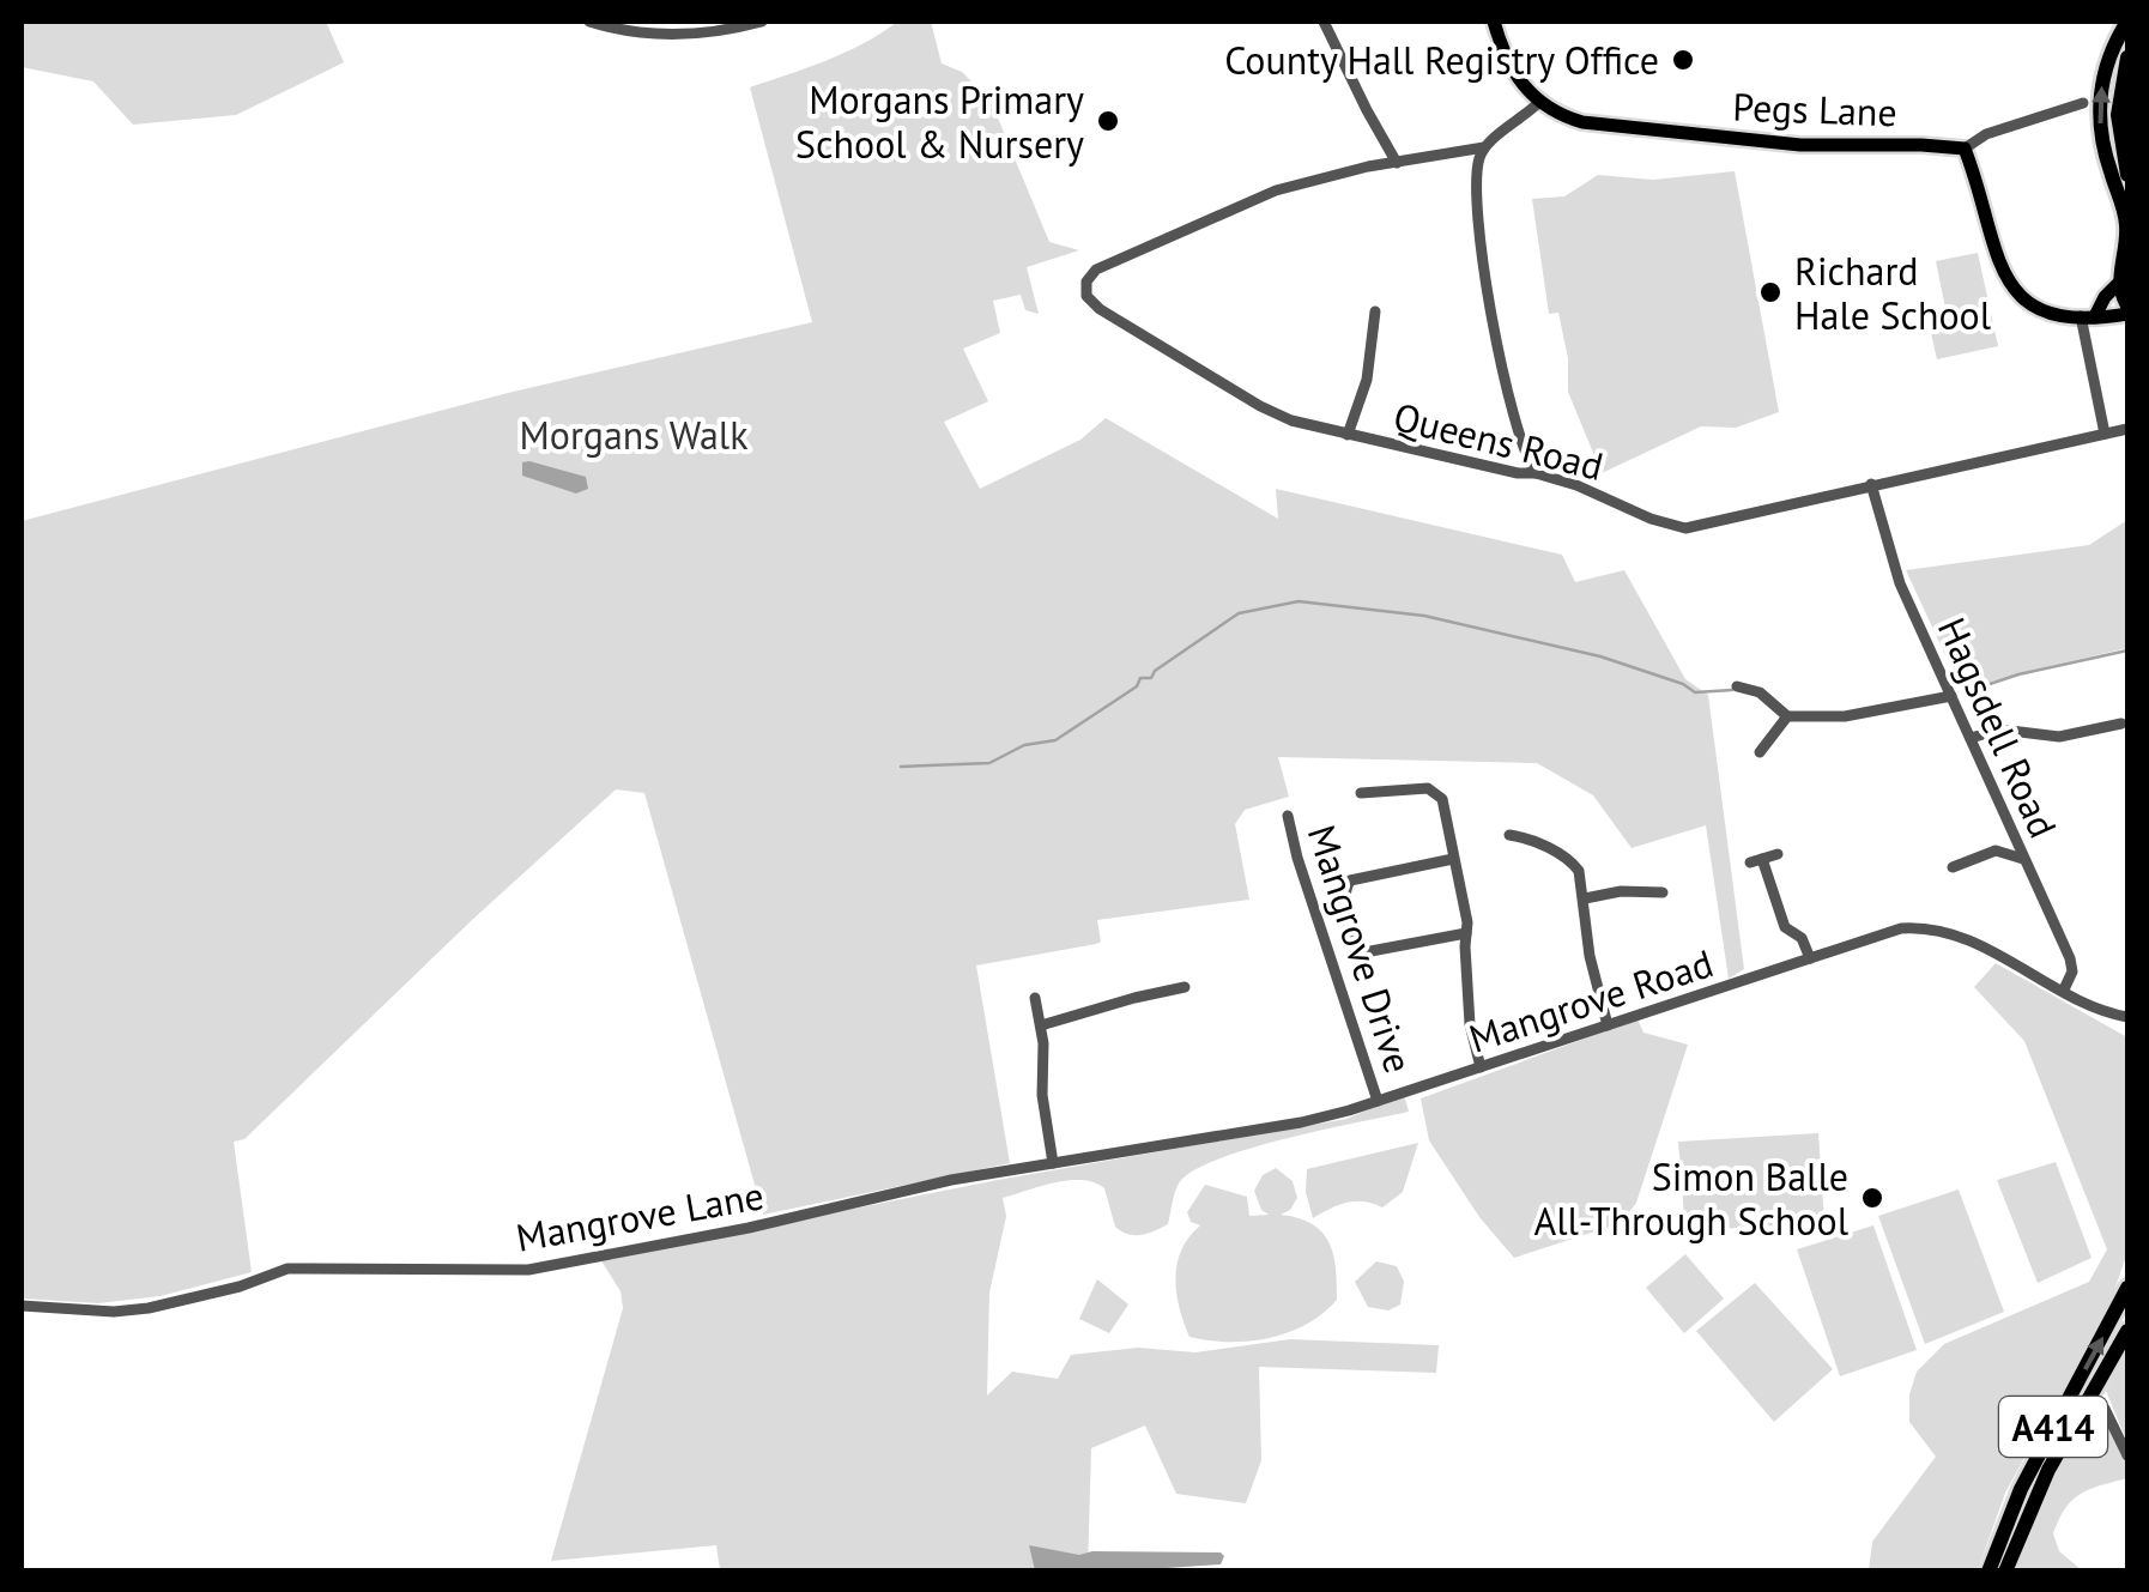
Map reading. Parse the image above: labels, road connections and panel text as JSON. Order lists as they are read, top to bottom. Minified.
{"streets":{"highway":["A414"],"main road":["Pegs Lane"],"street":["Queens Road","Hagsdell Road","Mangrove Drive","Mangrove Road","Mangrove Lane"]},"crossings":[["Queens Road","Hagsdell Road"],["Hagsdell Road","Mangrove Road"],["Mangrove Drive","Mangrove Road"],["Mangrove Road","Mangrove Lane"]],"parks":["Morgans Walk"],"places":["County Hall Registry Office","Morgans Primary School & Nursery","Richard Hale School","Simon Balle All-Through School"]}
